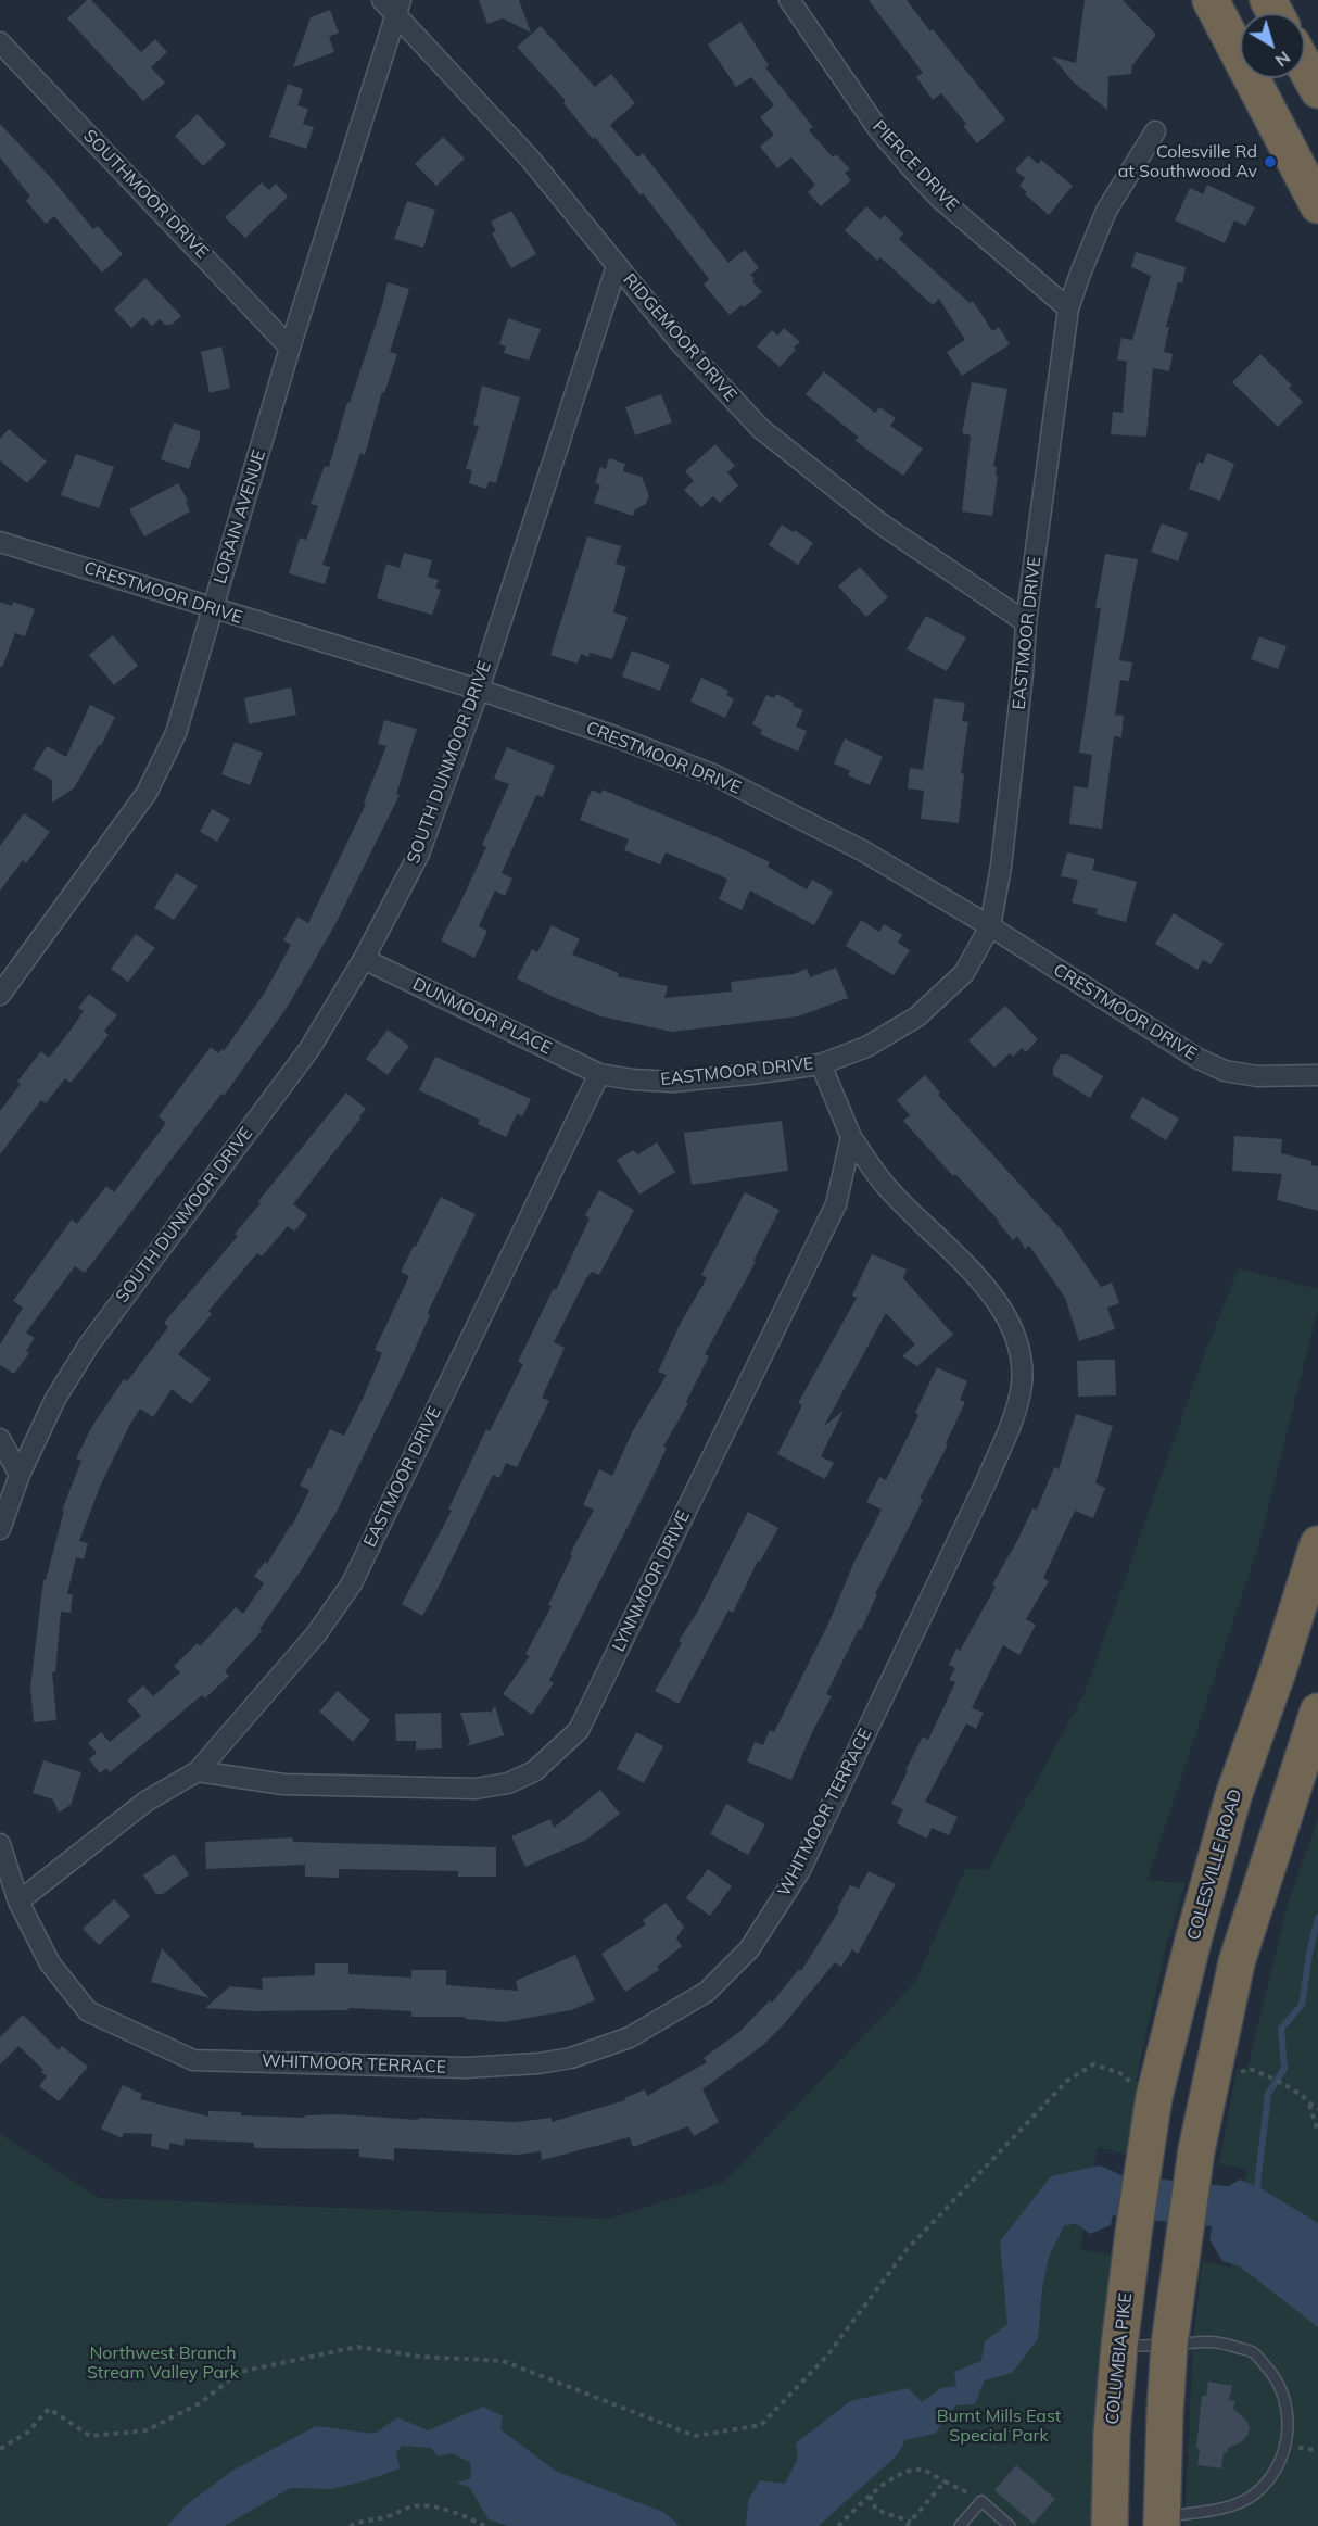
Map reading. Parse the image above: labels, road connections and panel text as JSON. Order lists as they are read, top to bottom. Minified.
{"streets":{"highway":["COLESVILLE ROAD","COLUMBIA PIKE"],"street":["PIERCE DRIVE","SOUTHMOOR DRIVE","RIDGEMOOR DRIVE","LORAIN AVENUE","CRESTMOOR DRIVE","EASTMOOR DRIVE","SOUTH DUNMOOR DRIVE","DUNMOOR PLACE","LYNNMOOR DRIVE","WHITMOOR TERRACE"]},"crossings":[["PIERCE DRIVE","EASTMOOR DRIVE"],["SOUTHMOOR DRIVE","LORAIN AVENUE"],["RIDGEMOOR DRIVE","LORAIN AVENUE"],["RIDGEMOOR DRIVE","EASTMOOR DRIVE"],["RIDGEMOOR DRIVE","SOUTH DUNMOOR DRIVE"],["LORAIN AVENUE","CRESTMOOR DRIVE"],["CRESTMOOR DRIVE","EASTMOOR DRIVE"],["CRESTMOOR DRIVE","SOUTH DUNMOOR DRIVE"],["EASTMOOR DRIVE","DUNMOOR PLACE"],["EASTMOOR DRIVE","LYNNMOOR DRIVE"],["EASTMOOR DRIVE","WHITMOOR TERRACE"],["SOUTH DUNMOOR DRIVE","DUNMOOR PLACE"],["LYNNMOOR DRIVE","WHITMOOR TERRACE"],["COLESVILLE ROAD","COLUMBIA PIKE"]],"parks":["Northwest Branch Stream Valley Park","Burnt Mills East Special Park"],"places":["Colesville Rd at Southwood Av"],"north":"bottom right"}
